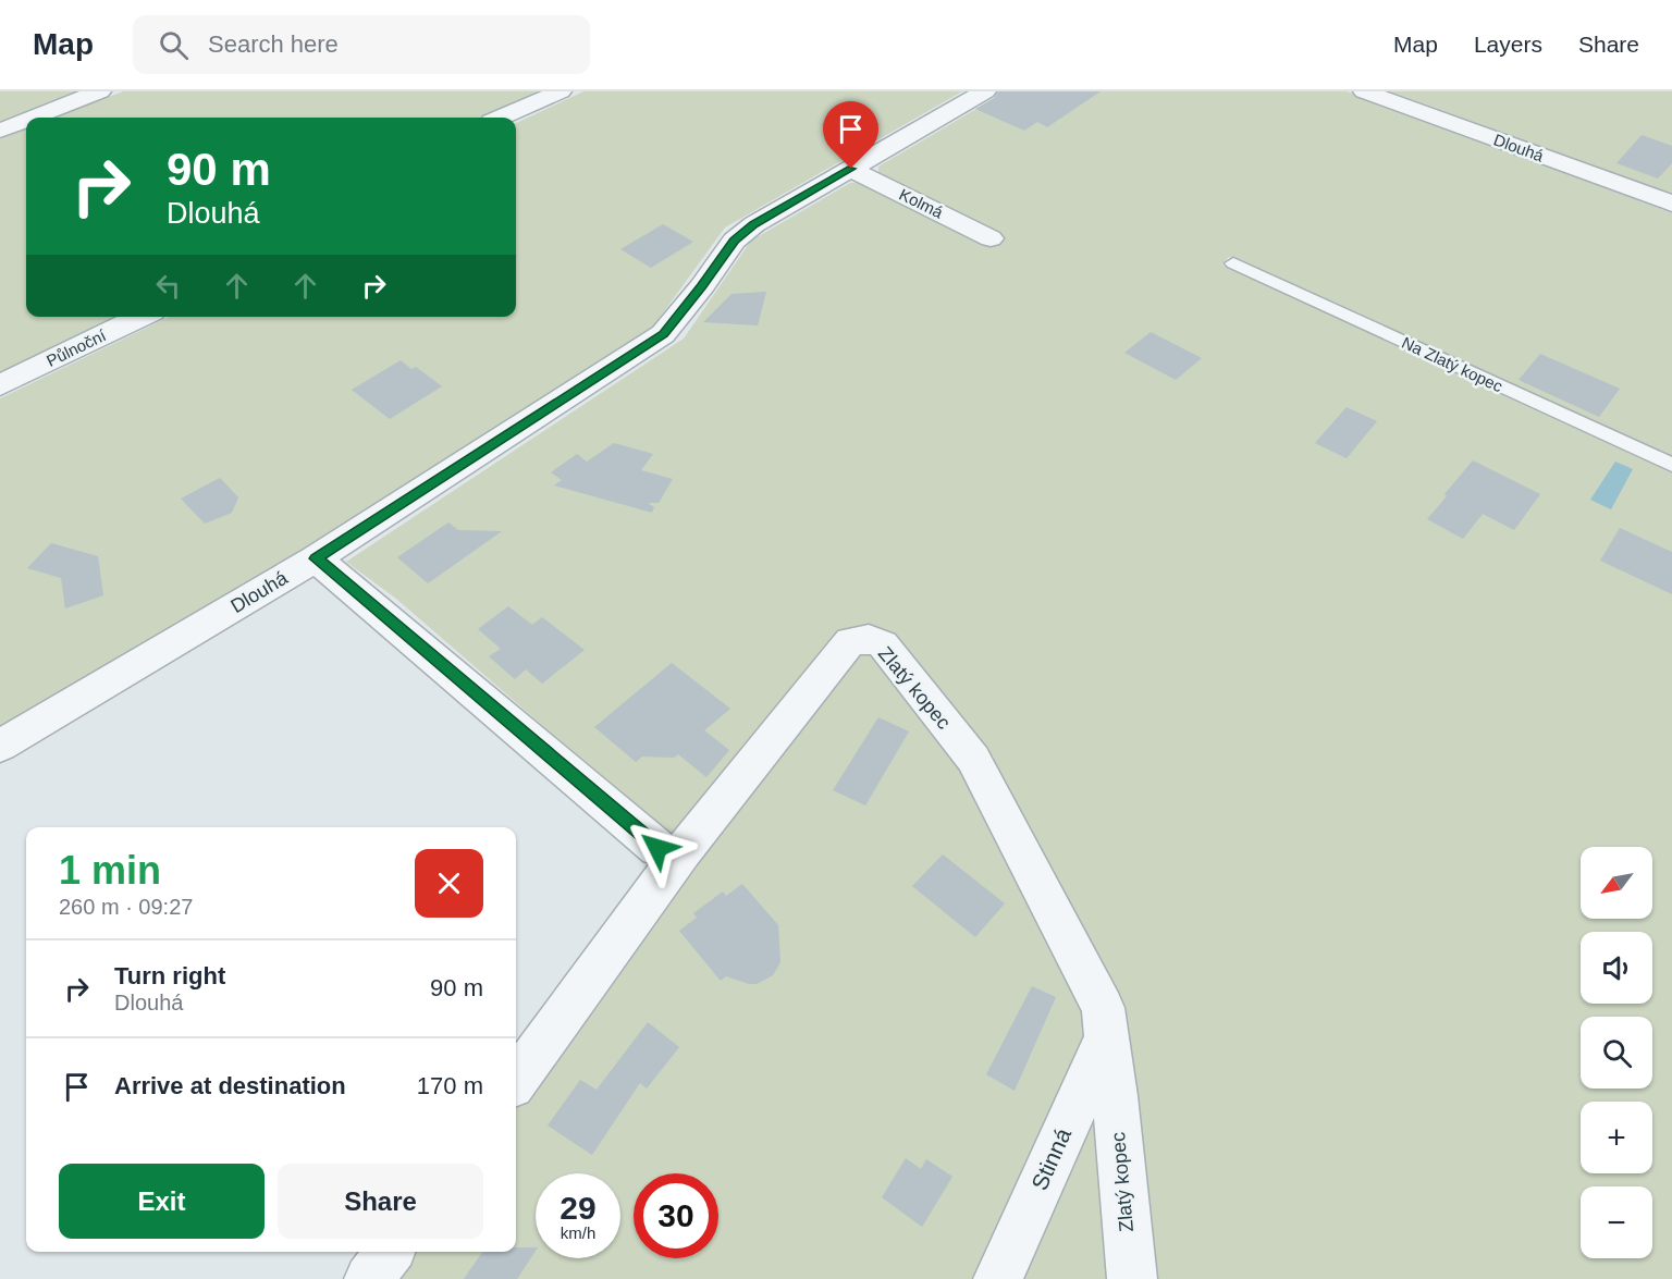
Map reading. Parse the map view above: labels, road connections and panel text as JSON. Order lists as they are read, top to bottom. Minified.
{"streets":{"street":["Dlouhá","Kolmá","Půlnoční","Zlatý kopec","Stinná"],"lane":["Na Zlatý kopec"]},"crossings":[["Dlouhá","Kolmá"],["Zlatý kopec","Stinná"]],"north":"bottom left","page":{"header":"Map","search":"Search here","nav":["Map","Layers","Share"],"turn":["90 m","Dlouhá"],"heading":["1 min","260 m · 09:27"],"map_buttons":["+","−"],"list":[{"name":"Turn right","note":"Dlouhá","value":"90 m"},{"name":"Arrive at destination","value":"170 m"}],"buttons":["Exit","Share"],"speed":"29 km/h","limit":"30"}}
